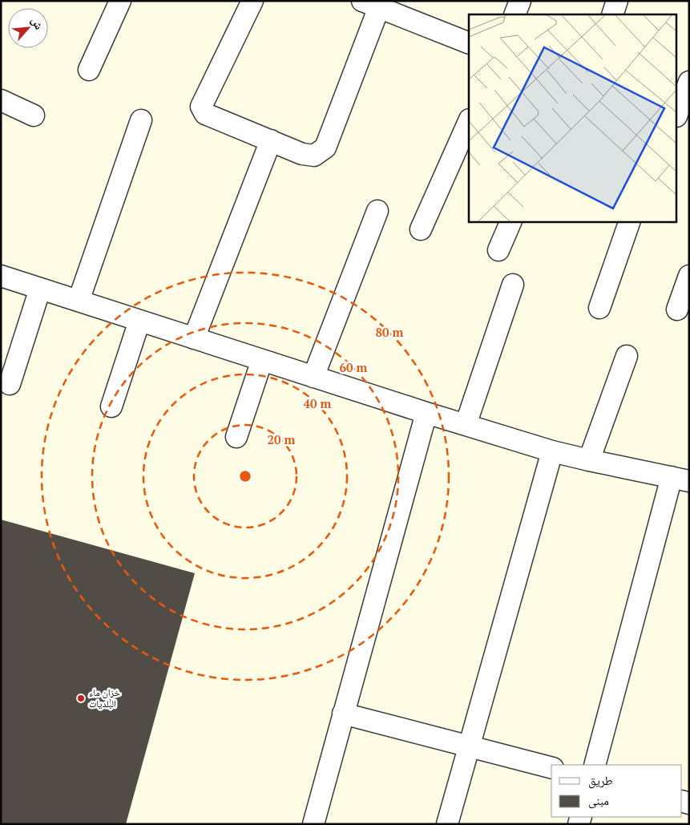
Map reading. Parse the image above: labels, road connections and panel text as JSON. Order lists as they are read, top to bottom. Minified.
{"places":["خزان ماء البلديات"],"legend":["طريق","مبنى"],"north":"top right","rings":["80 m","60 m","40 m","20 m"]}
